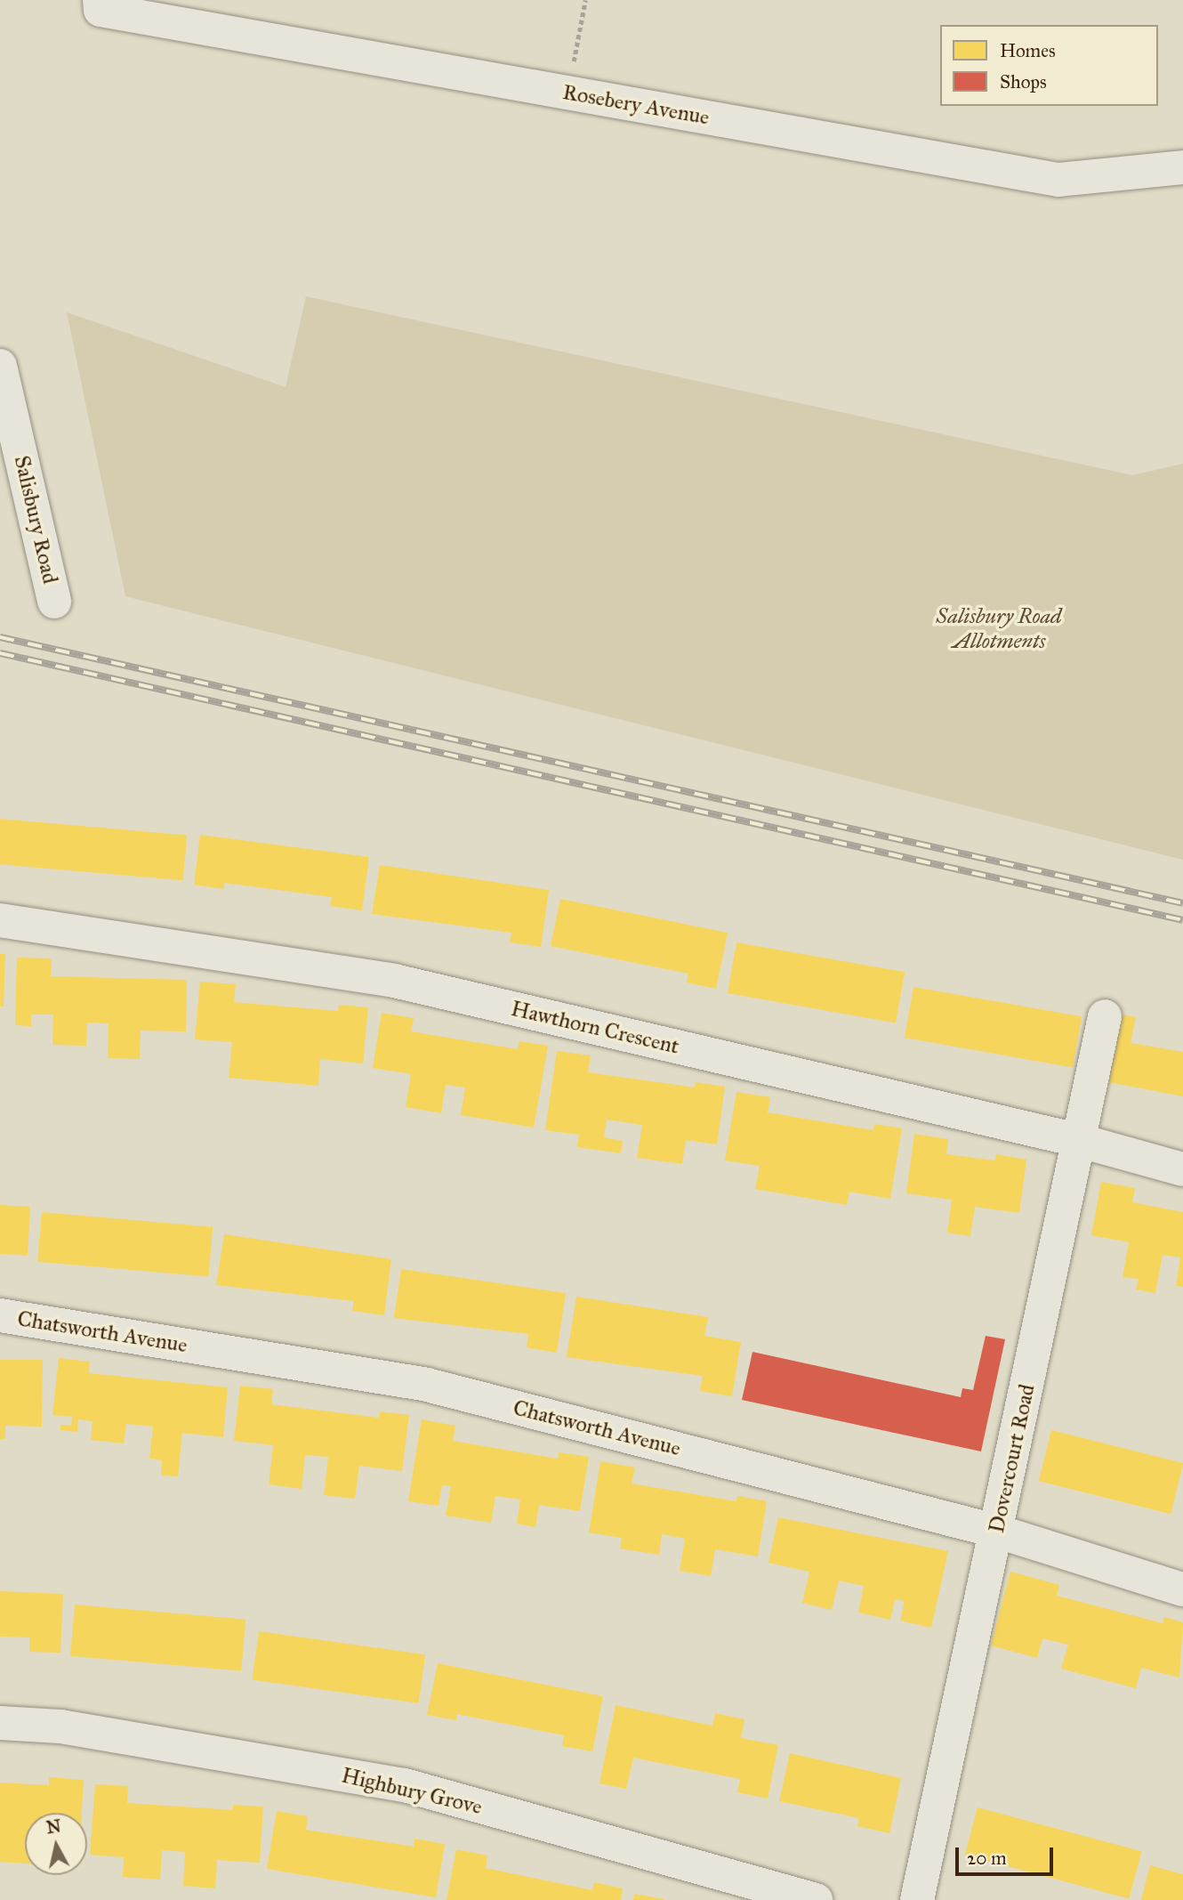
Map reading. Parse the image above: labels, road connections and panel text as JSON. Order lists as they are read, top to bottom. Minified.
{"streets":{"street":["Rosebery Avenue","Salisbury Road","Hawthorn Crescent","Chatsworth Avenue","Dovercourt Road","Highbury Grove"]},"crossings":[["Hawthorn Crescent","Dovercourt Road"],["Chatsworth Avenue","Dovercourt Road"]],"parks":["Salisbury Road Allotments"],"legend":["Homes","Shops"],"scale_bar":"20 m","north":"top"}
